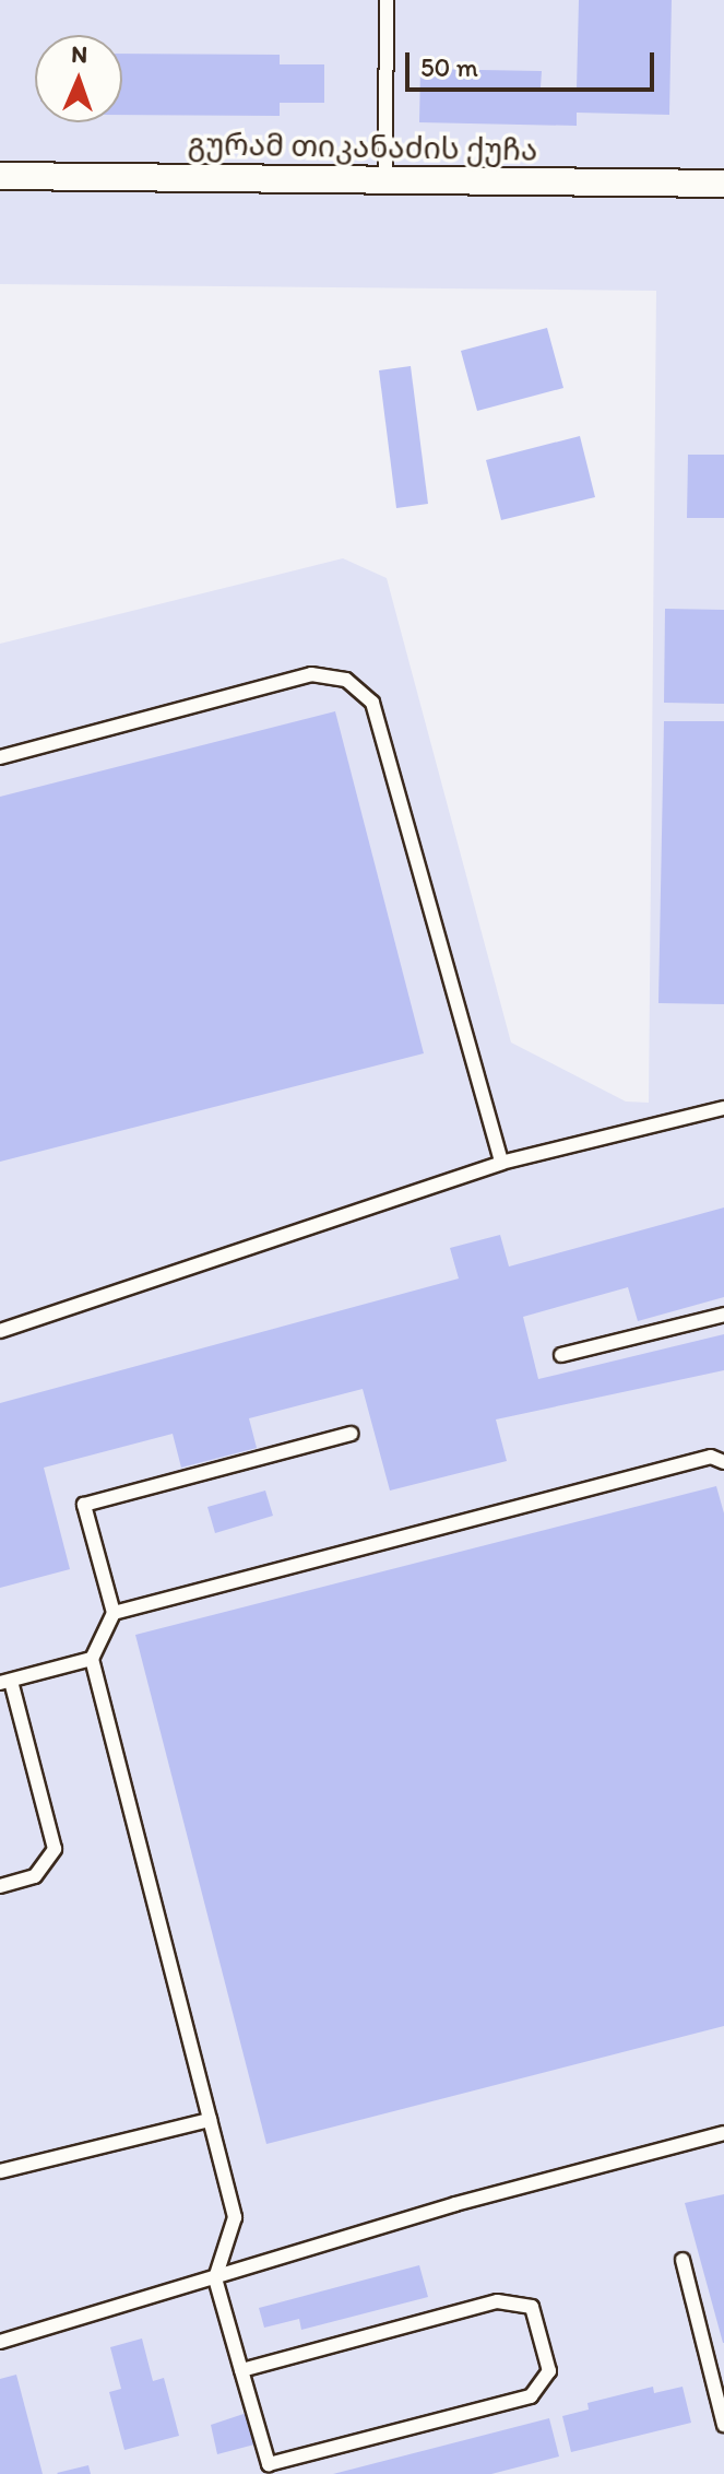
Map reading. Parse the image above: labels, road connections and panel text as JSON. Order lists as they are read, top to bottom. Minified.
{"streets":{"street":["გურამ თიკანაძის ქუჩა"]},"scale_bar":"50 m","north":"top"}
